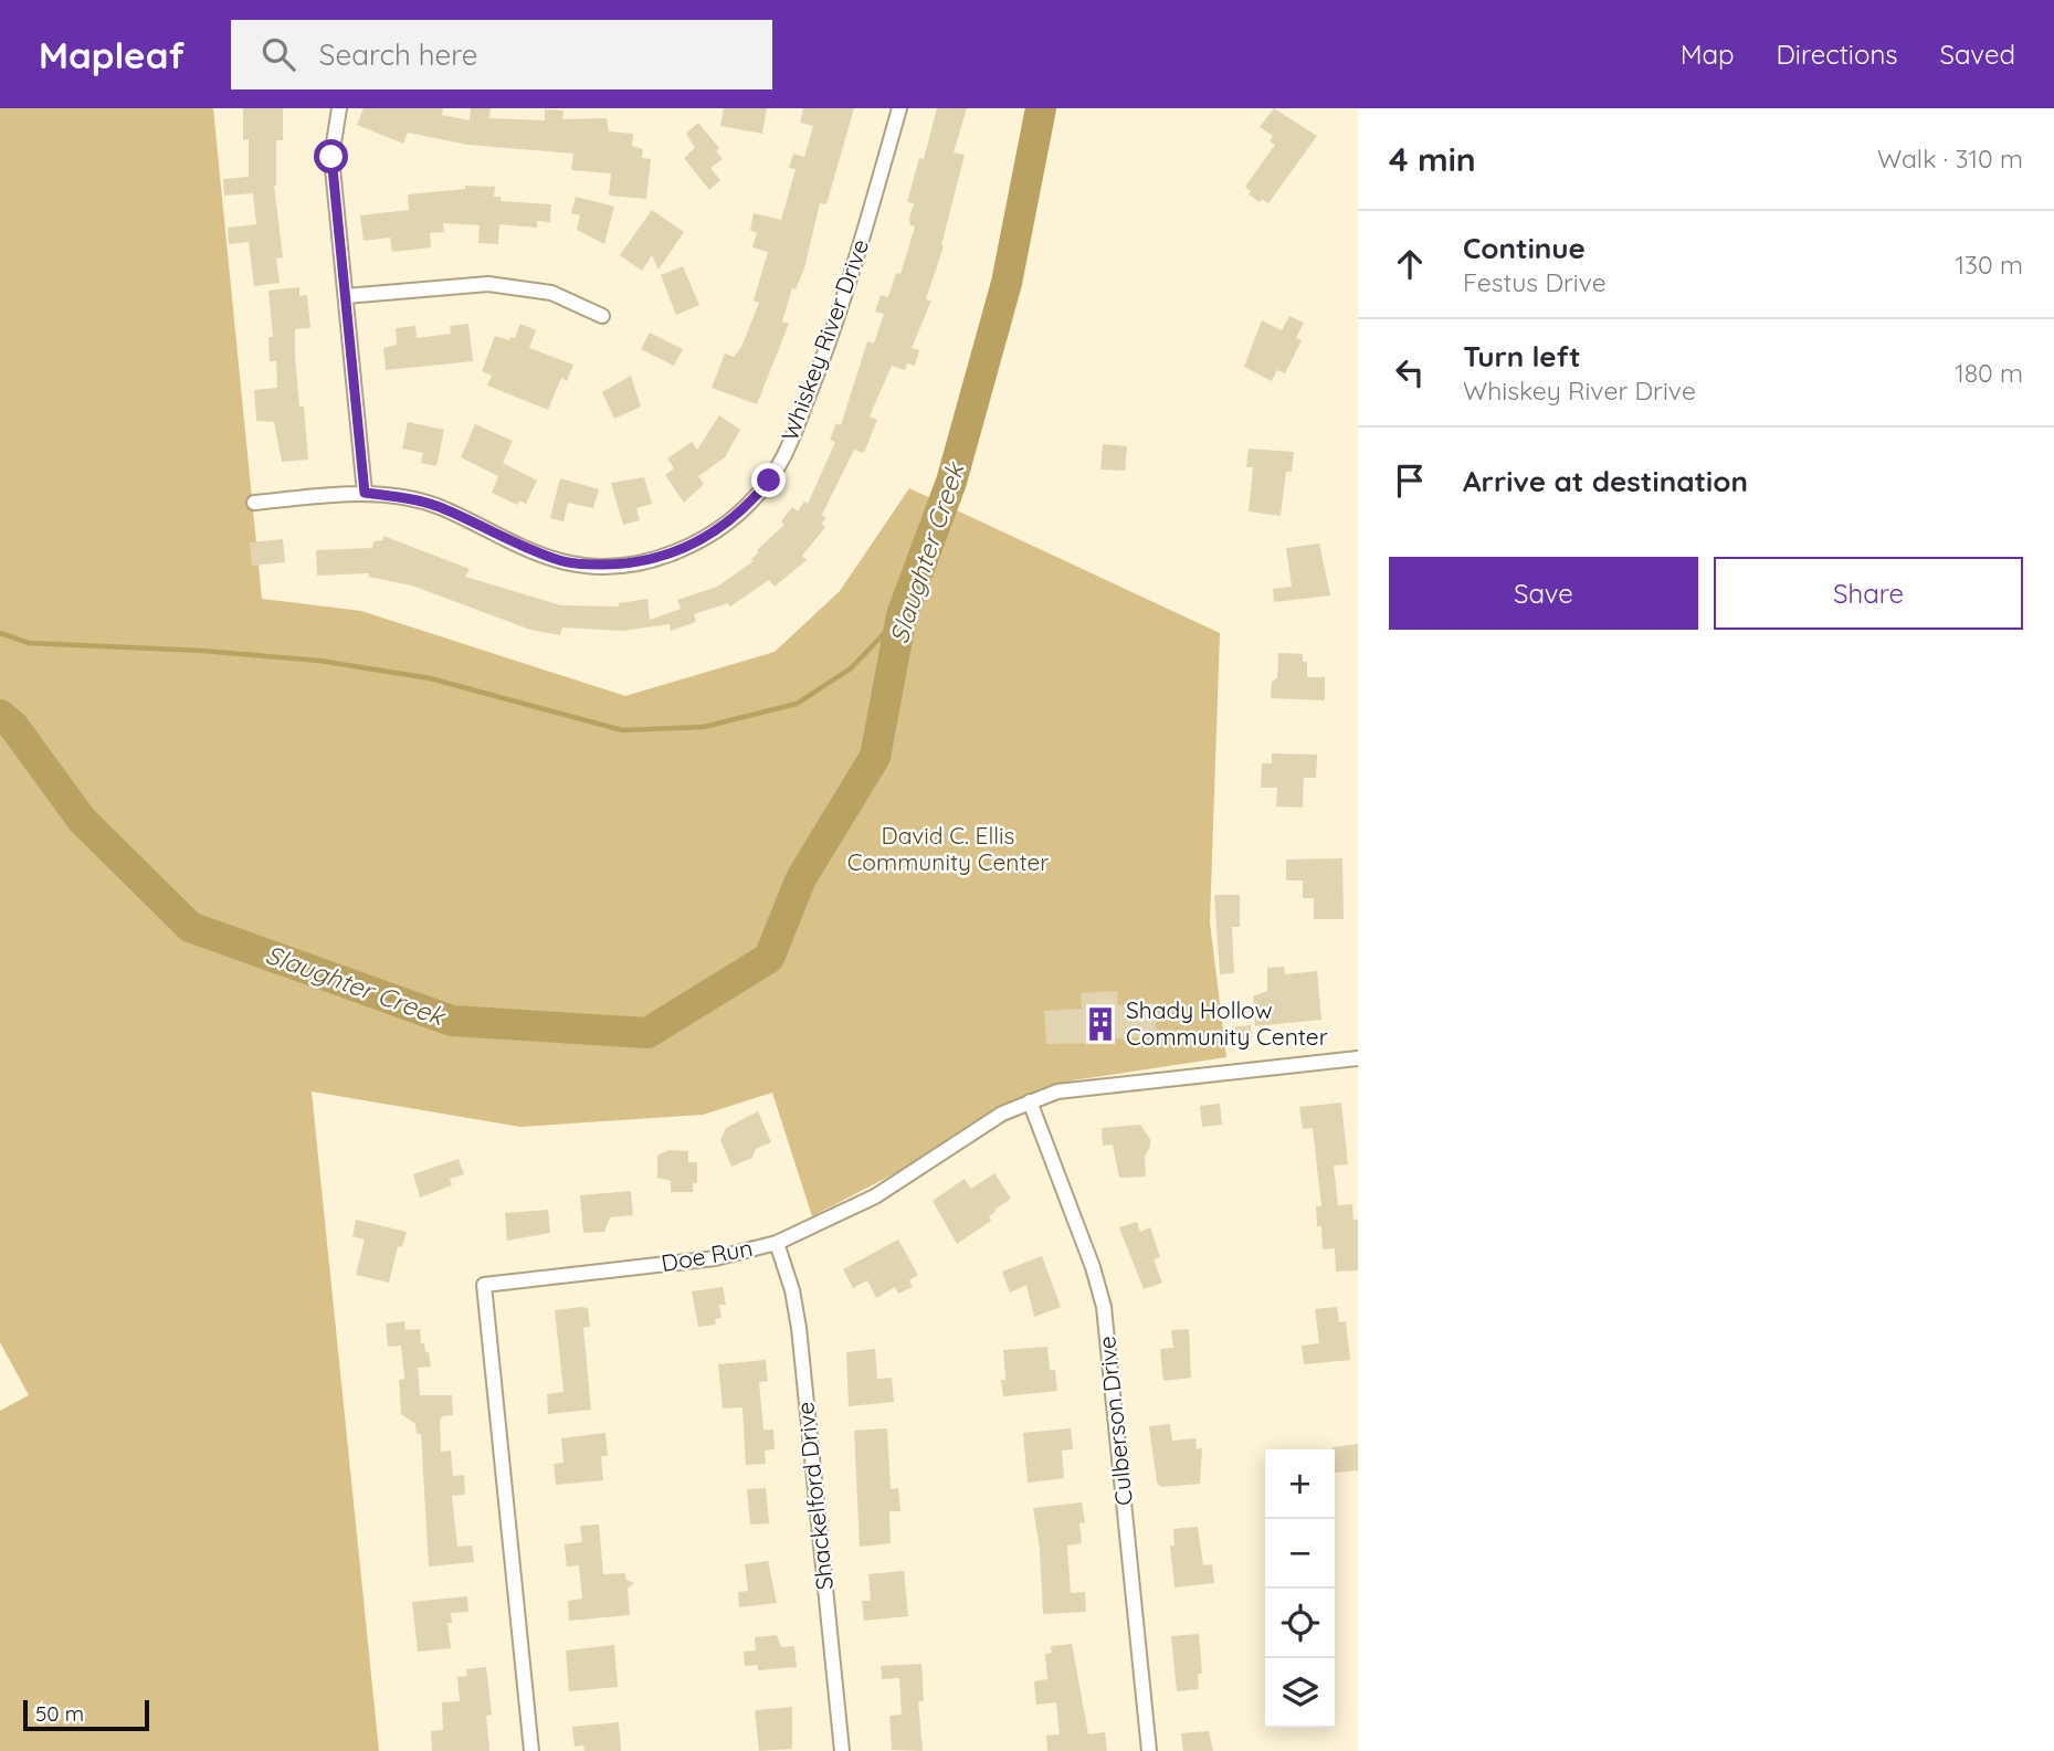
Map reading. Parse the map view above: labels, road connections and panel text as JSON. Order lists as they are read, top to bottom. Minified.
{"streets":{"street":["Whiskey River Drive","Doe Run","Culberson Drive","Shackelford Drive"]},"crossings":[["Doe Run","Culberson Drive"],["Doe Run","Shackelford Drive"]],"water":["Slaughter Creek"],"parks":["David C. Ellis Community Center"],"places":{"building":["Shady Hollow Community Center"]},"scale_bar":"50 m","page":{"header":"Mapleaf","search":"Search here","nav":["Map","Directions","Saved"],"heading":["4 min","Walk · 310 m"],"list":[["Continue","Festus Drive","130 m"],["Turn left","Whiskey River Drive","180 m"],"Arrive at destination"],"buttons":["Save","Share"],"map_buttons":["+","−"],"scale":"50 m"}}
